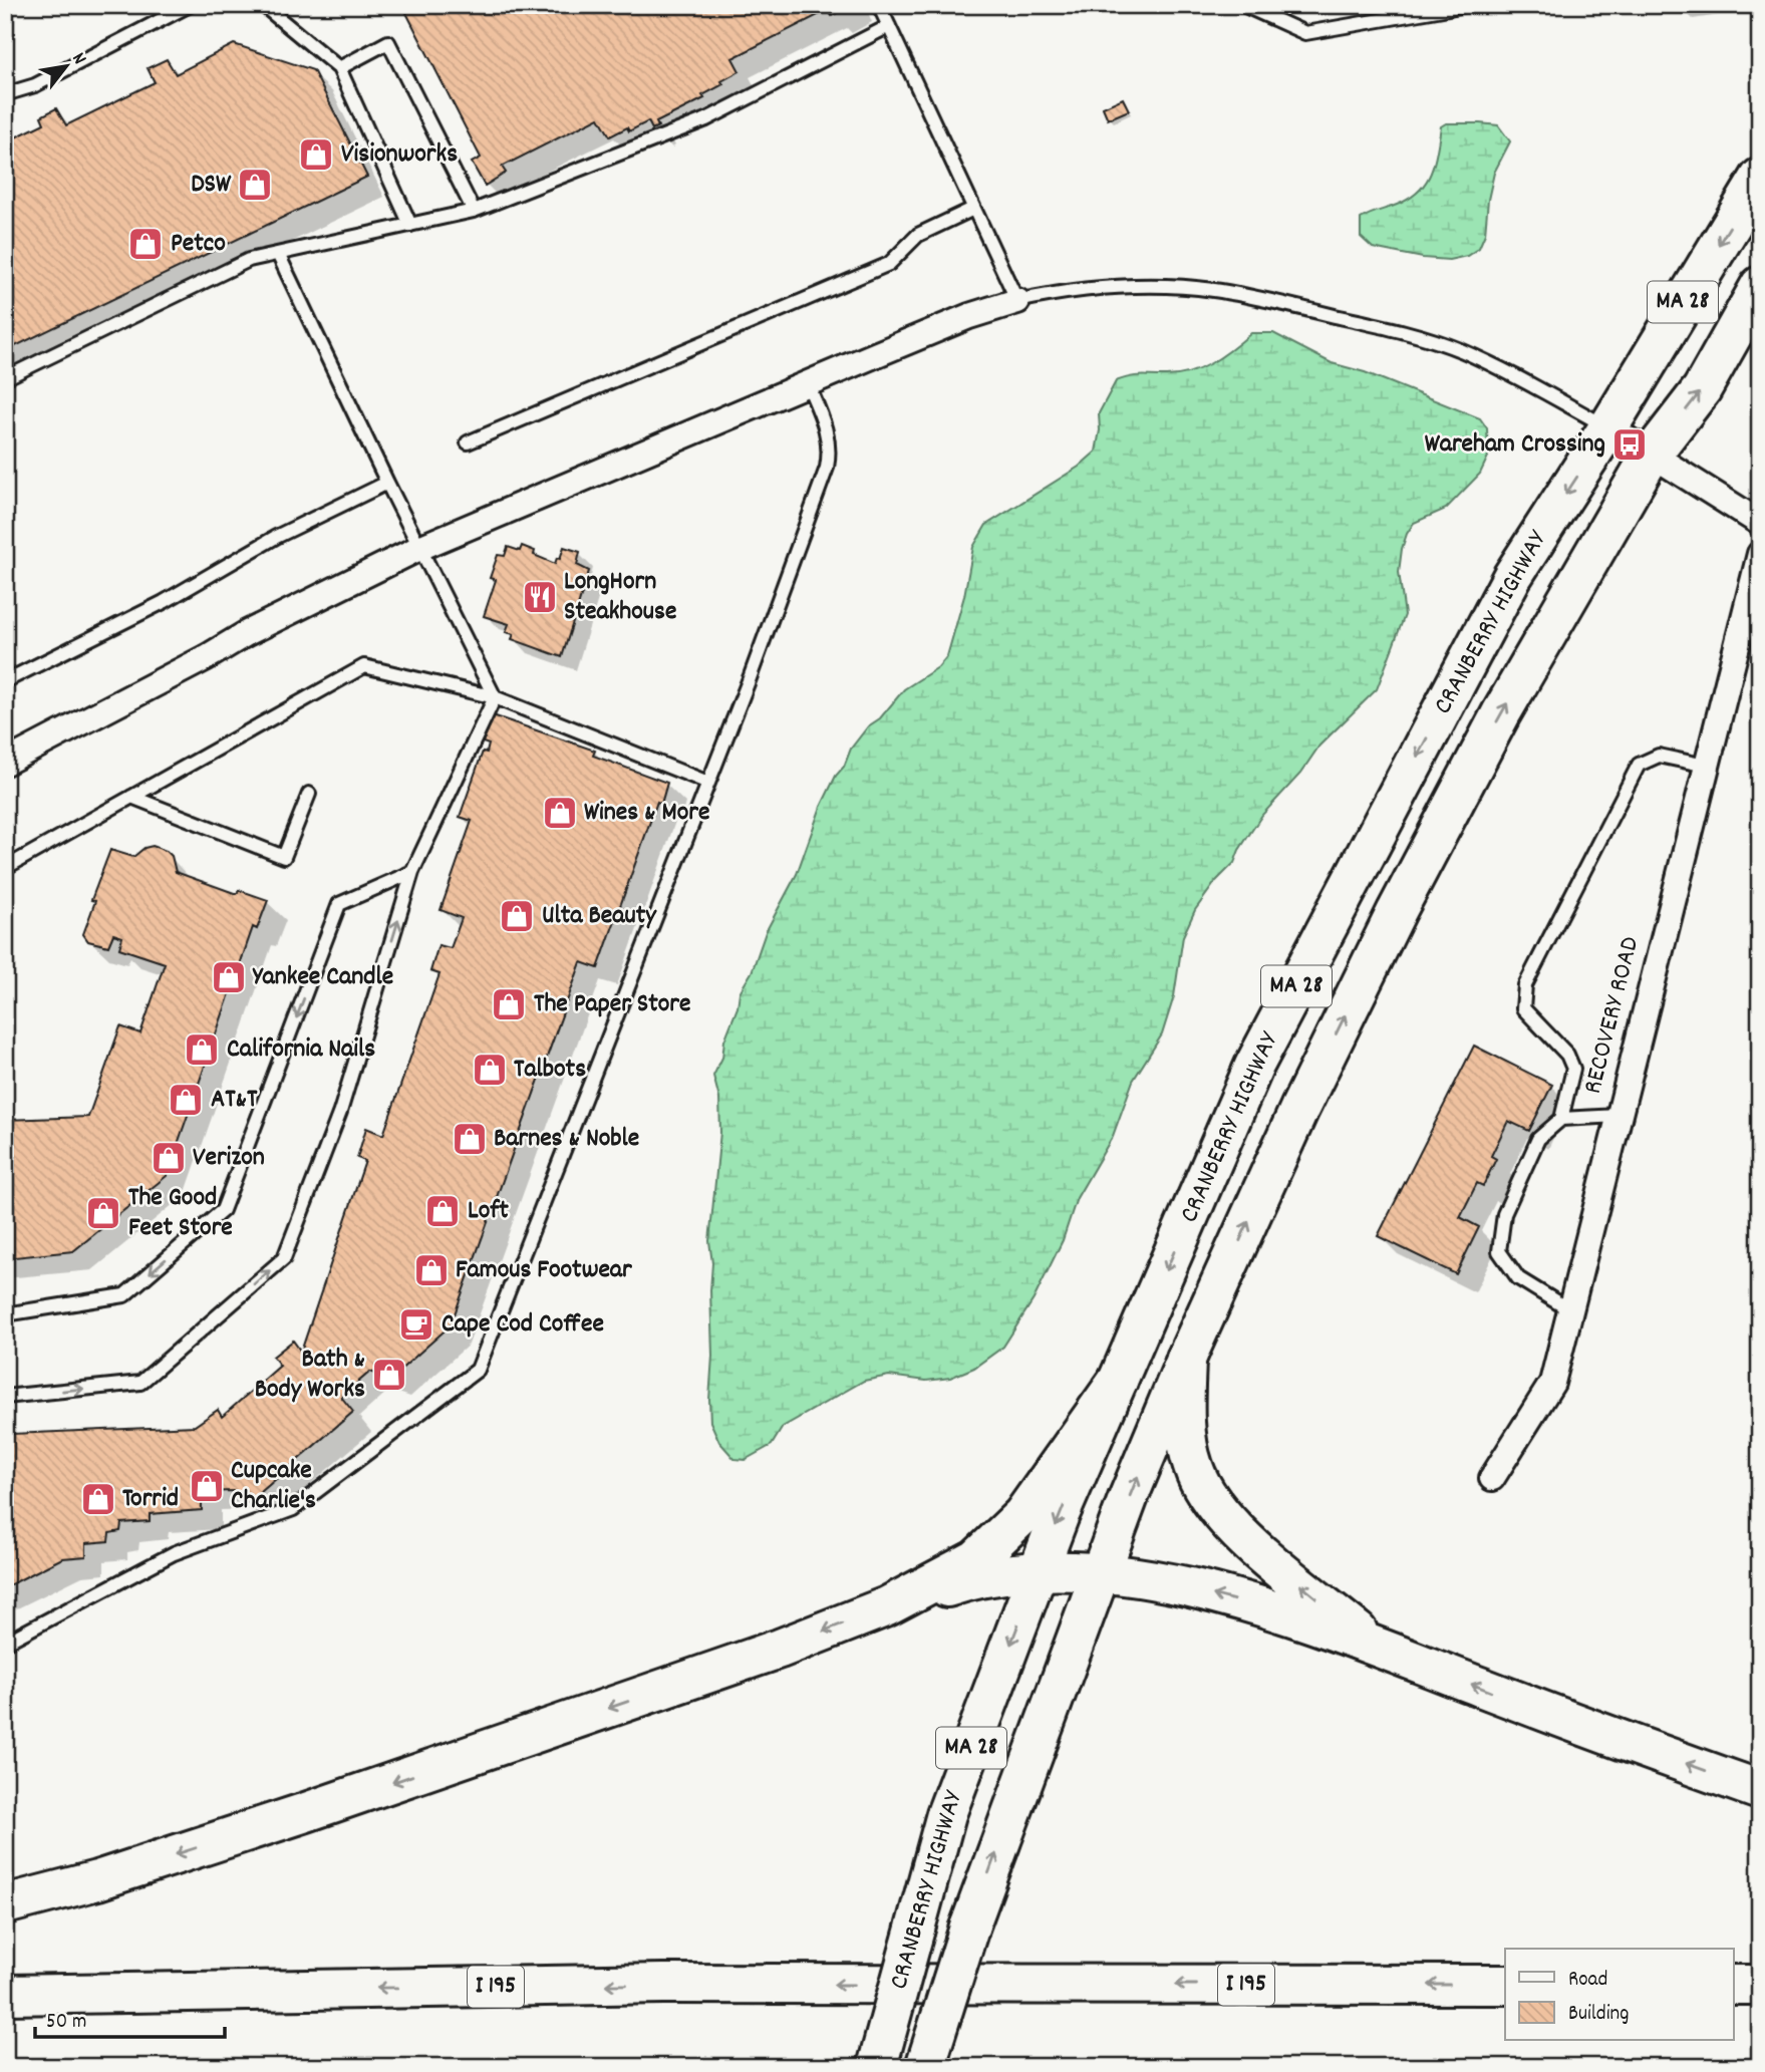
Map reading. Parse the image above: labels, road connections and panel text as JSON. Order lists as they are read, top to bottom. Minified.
{"streets":{"main road":["MA 28","CRANBERRY HIGHWAY","I 195"],"street":["RECOVERY ROAD"]},"places":{"shop":["Visionworks","DSW","Petco","Wines & More","Ulta Beauty","Yankee Candle","The Paper Store","California Nails","Talbots","AT&T","Barnes & Noble","Verizon","Loft","The Good Feet Store","Famous Footwear","Bath & Body Works","Cupcake Charlie's","Torrid"],"bus stop":["Wareham Crossing"],"restaurant":["LongHorn Steakhouse"],"cafe":["Cape Cod Coffee"]},"legend":["Road","Building"],"scale_bar":"50 m","north":"top right"}
